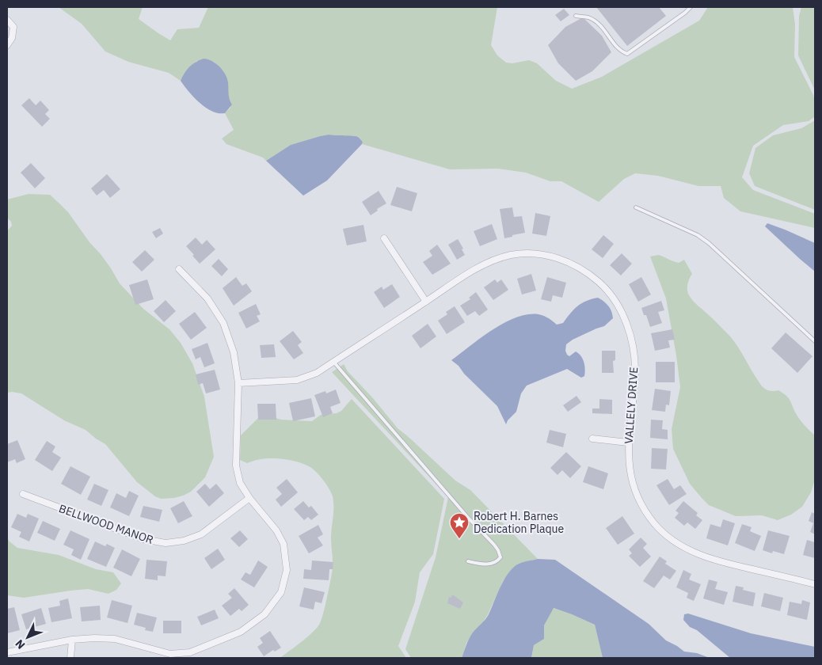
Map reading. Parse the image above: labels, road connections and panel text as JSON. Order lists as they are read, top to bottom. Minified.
{"streets":{"street":["VALLELY DRIVE","BELLWOOD MANOR"]},"places":{"place":["Robert H. Barnes Dedication Plaque"]},"north":"bottom left"}
